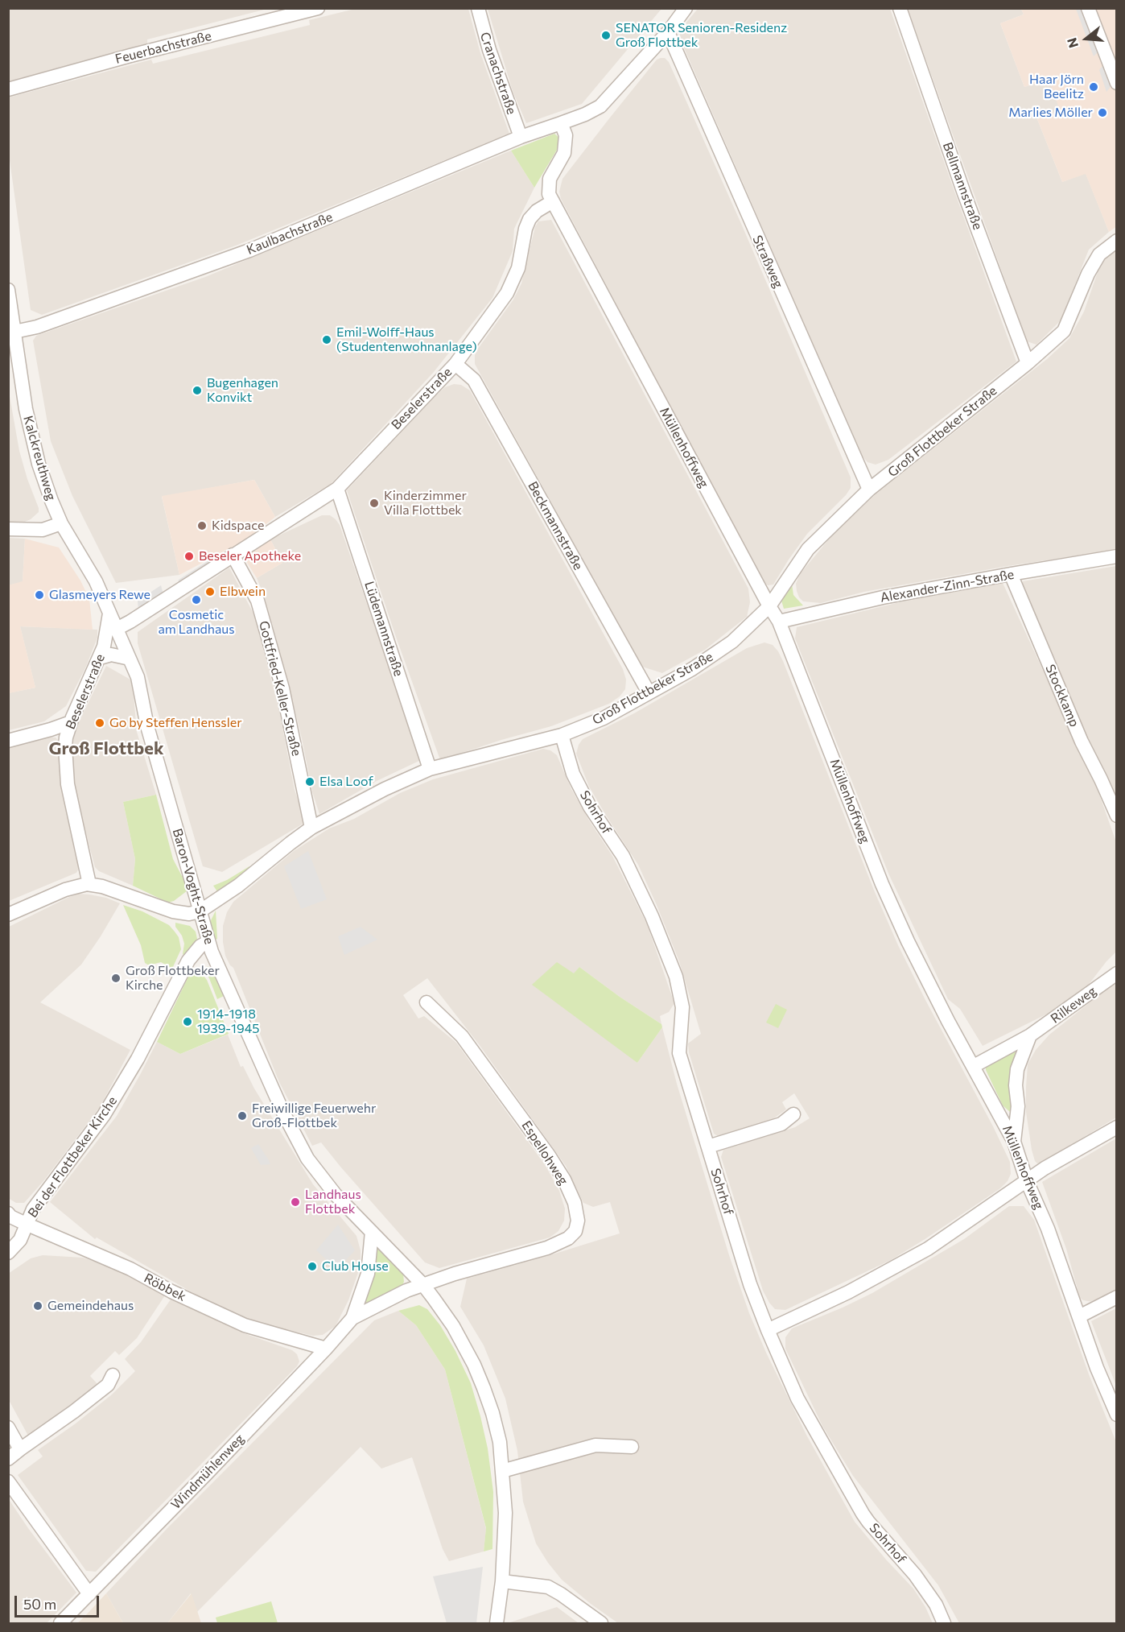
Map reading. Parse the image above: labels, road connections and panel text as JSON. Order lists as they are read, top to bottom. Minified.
{"streets":{"street":["Feuerbachstraße","Cranachstraße","Bellmannstraße","Kaulbachstraße","Straßweg","Beselerstraße","Groß Flottbeker Straße","Müllenhoffweg","Kalckreuthweg","Beckmannstraße","Alexander-Zinn-Straße","Lüdemannstraße","Gottfried-Keller-Straße","Stockkamp","Sohrhof","Baron-Voght-Straße","Rilkeweg","Espellohweg","Bei der Flottbeker Kirche","Röbbek","Windmühlenweg"]},"crossings":[["Cranachstraße","Kaulbachstraße"],["Bellmannstraße","Groß Flottbeker Straße"],["Kaulbachstraße","Kalckreuthweg"],["Straßweg","Groß Flottbeker Straße"],["Beselerstraße","Müllenhoffweg"],["Beselerstraße","Kalckreuthweg"],["Beselerstraße","Beckmannstraße"],["Beselerstraße","Lüdemannstraße"],["Beselerstraße","Gottfried-Keller-Straße"],["Beselerstraße","Baron-Voght-Straße"],["Groß Flottbeker Straße","Müllenhoffweg"],["Groß Flottbeker Straße","Beckmannstraße"],["Groß Flottbeker Straße","Lüdemannstraße"],["Groß Flottbeker Straße","Gottfried-Keller-Straße"],["Groß Flottbeker Straße","Sohrhof"],["Groß Flottbeker Straße","Baron-Voght-Straße"],["Müllenhoffweg","Alexander-Zinn-Straße"],["Müllenhoffweg","Rilkeweg"],["Kalckreuthweg","Baron-Voght-Straße"],["Alexander-Zinn-Straße","Stockkamp"],["Baron-Voght-Straße","Espellohweg"],["Baron-Voght-Straße","Bei der Flottbeker Kirche"],["Baron-Voght-Straße","Windmühlenweg"],["Espellohweg","Windmühlenweg"],["Bei der Flottbeker Kirche","Röbbek"],["Röbbek","Windmühlenweg"]],"districts":["Groß Flottbek"],"places":["SENATOR Senioren-Residenz Groß Flottbek","Haar Jörn Beelitz","Marlies Möller","Emil-Wolff-Haus (Studentenwohnanlage)","Bugenhagen Konvikt","Kinderzimmer Villa Flottbek","Kidspace","Beseler Apotheke","Elbwein","Glasmeyers Rewe","Cosmetic am Landhaus","Go by Steffen Henssler","Elsa Loof","Groß Flottbeker Kirche","1914-1918 1939-1945","Freiwillige Feuerwehr Groß-Flottbek","Landhaus Flottbek","Club House","Gemeindehaus"],"scale_bar":"50 m","north":"left"}
